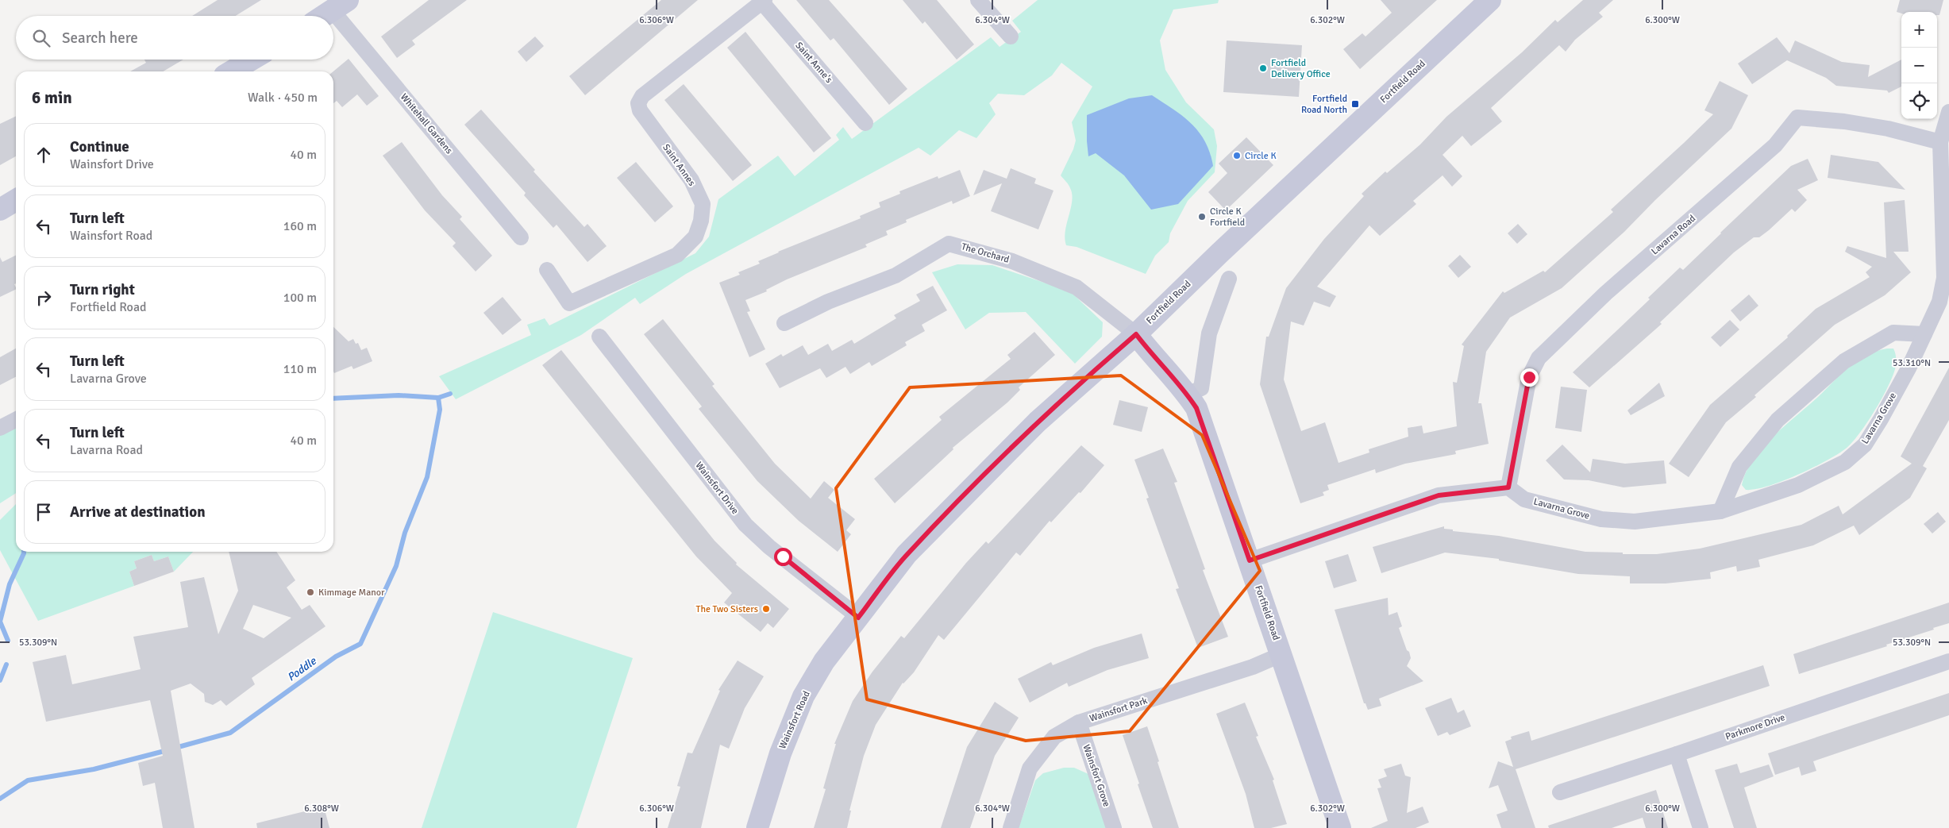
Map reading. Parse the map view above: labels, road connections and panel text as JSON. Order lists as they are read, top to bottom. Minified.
{"streets":{"main road":["Fortfield Road","Wainsfort Road"],"street":["Saint Anne's","Whitehall Gardens","Saint Annes","Lavarna Road","The Orchard","Lavarna Grove","Wainsfort Drive","Wainsfort Park","Parkmore Drive","Wainsfort Grove"]},"crossings":[["Saint Anne's","Saint Annes"],["Fortfield Road","The Orchard"],["Fortfield Road","Wainsfort Park"],["Fortfield Road","Wainsfort Road"],["Lavarna Road","Lavarna Grove"],["The Orchard","Wainsfort Road"],["Wainsfort Drive","Wainsfort Road"],["Wainsfort Park","Wainsfort Grove"]],"water":["Poddle"],"places":{"other":["Fortfield Delivery Office","Circle K","Circle K Fortfield","Kimmage Manor","The Two Sisters"],"transit":["Fortfield Road North"]},"page":{"map_buttons":["+","−"],"search":"Search here","heading":["6 min","Walk · 450 m"],"list":[["Continue","Wainsfort Drive","40 m"],["Turn left","Wainsfort Road","160 m"],["Turn right","Fortfield Road","100 m"],["Turn left","Lavarna Grove","110 m"],["Turn left","Lavarna Road","40 m"],"Arrive at destination"]},"coordinates":["6.306°W","6.304°W","6.302°W","6.300°W","53.310°N","53.309°N","6.308°W"]}
